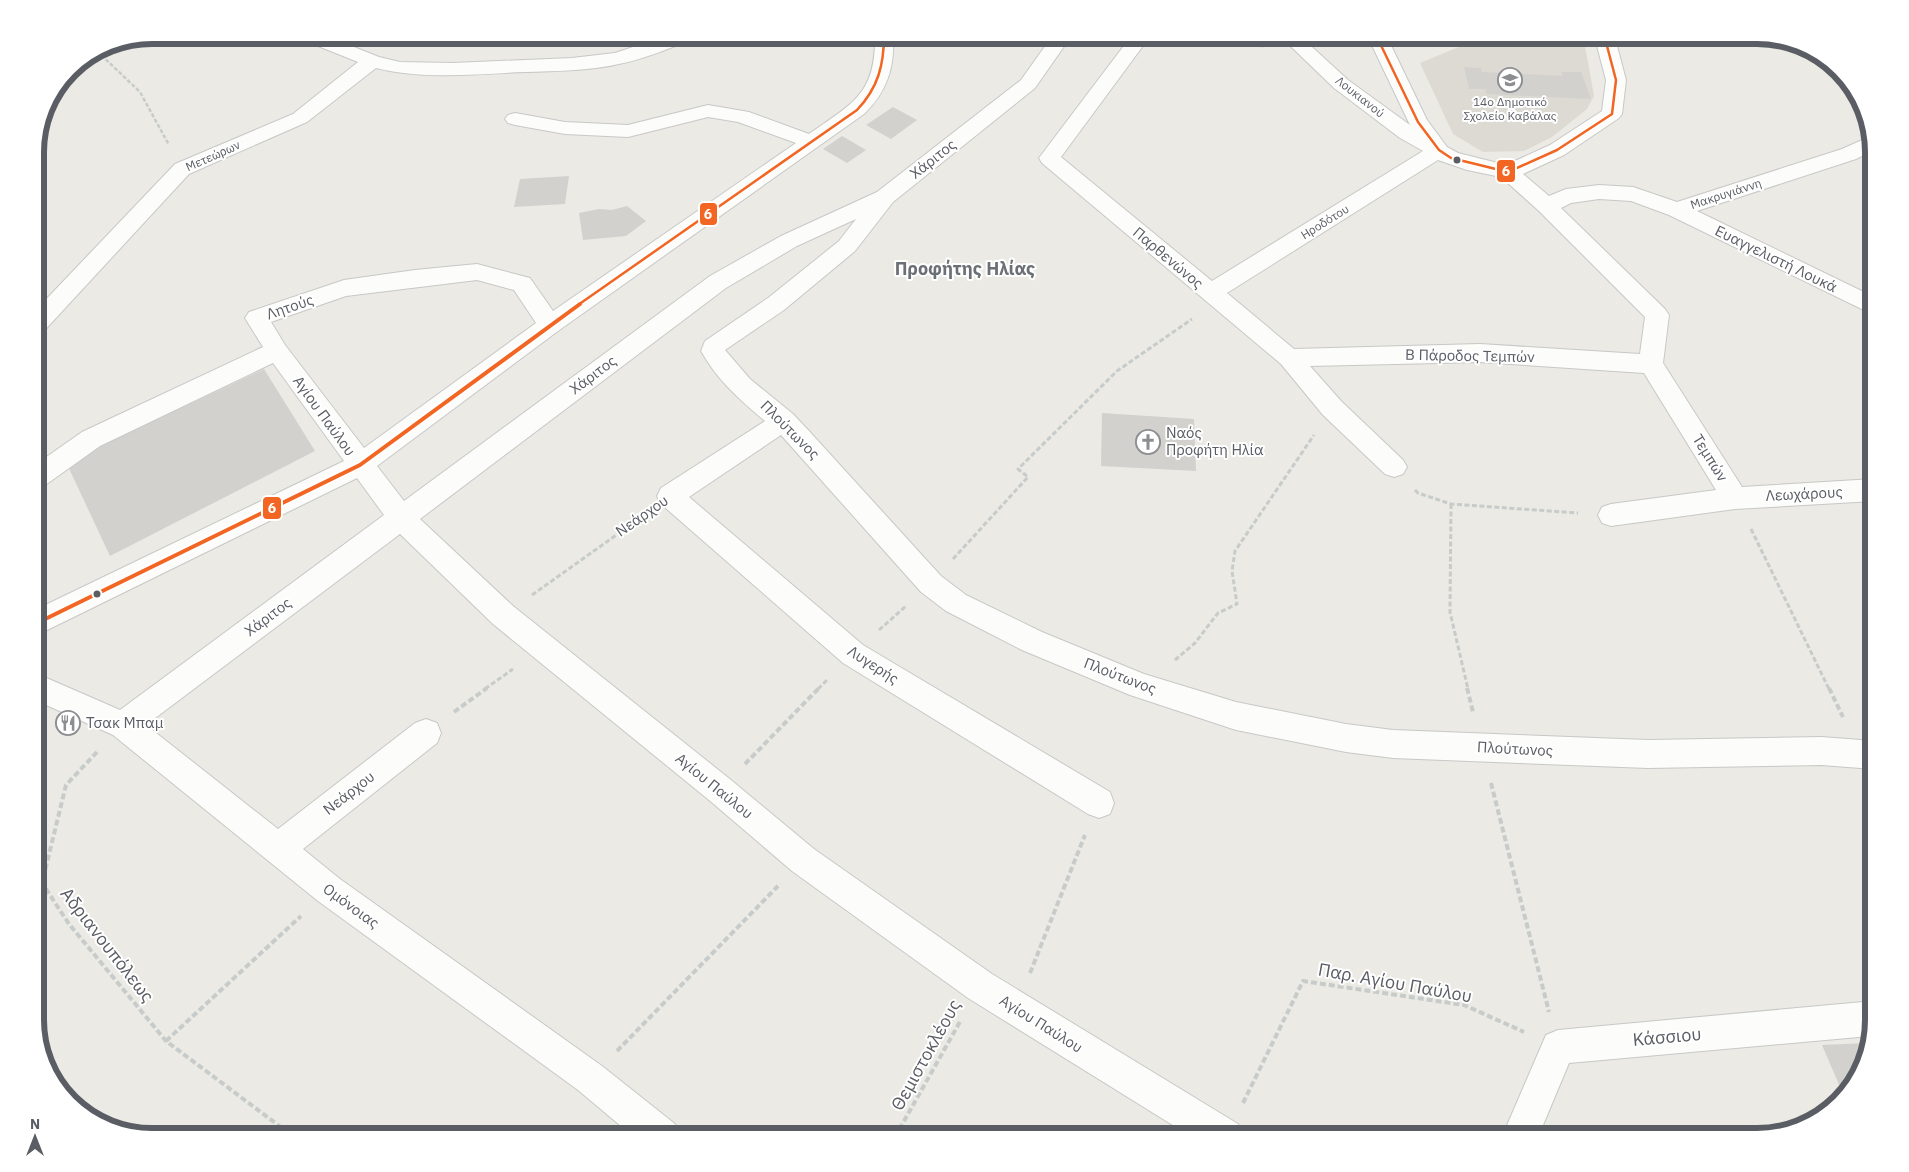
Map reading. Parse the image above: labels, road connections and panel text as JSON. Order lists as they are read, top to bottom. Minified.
{"streets":{"street":["Λουκιανού","Μετεώρων","Χάριτος","Μακρυγιάννη","Ηροδότου","Παρθενώνος","Ευαγγελιστή Λουκά","Λητούς","Β Πάροδος Τεμπών","Αγίου Παύλου","Πλούτωνος","Τεμπών","Λεωχάρους","Νεάρχου","Λυγερής","Ομόνοιας","Κάσσιου"],"path":["Αδριανουπόλεως","Παρ. Αγίου Παύλου","Θεμιστοκλέους"]},"crossings":[["Λουκιανού","Ηροδότου"],["Χάριτος","Αγίου Παύλου"],["Χάριτος","Πλούτωνος"],["Χάριτος","Ομόνοιας"],["Χάριτος","Αδριανουπόλεως"],["Μακρυγιάννη","Ευαγγελιστή Λουκά"],["Ηροδότου","Παρθενώνος"],["Παρθενώνος","Β Πάροδος Τεμπών"],["Λητούς","Αγίου Παύλου"],["Β Πάροδος Τεμπών","Τεμπών"],["Αγίου Παύλου","Νεάρχου"],["Αγίου Παύλου","Παρ. Αγίου Παύλου"],["Αγίου Παύλου","Θεμιστοκλέους"],["Πλούτωνος","Νεάρχου"],["Τεμπών","Λεωχάρους"],["Νεάρχου","Λυγερής"],["Νεάρχου","Ομόνοιας"],["Ομόνοιας","Αδριανουπόλεως"],["Παρ. Αγίου Παύλου","Κάσσιου"]],"districts":["Προφήτης Ηλίας"],"places":{"school or university":["14ο Δημοτικό Σχολείο Καβάλας"],"church":["Ναός Προφήτη Ηλία"],"restaurant":["Τσακ Μπαμ"]},"lines":["transit line 6"],"north":"top"}
